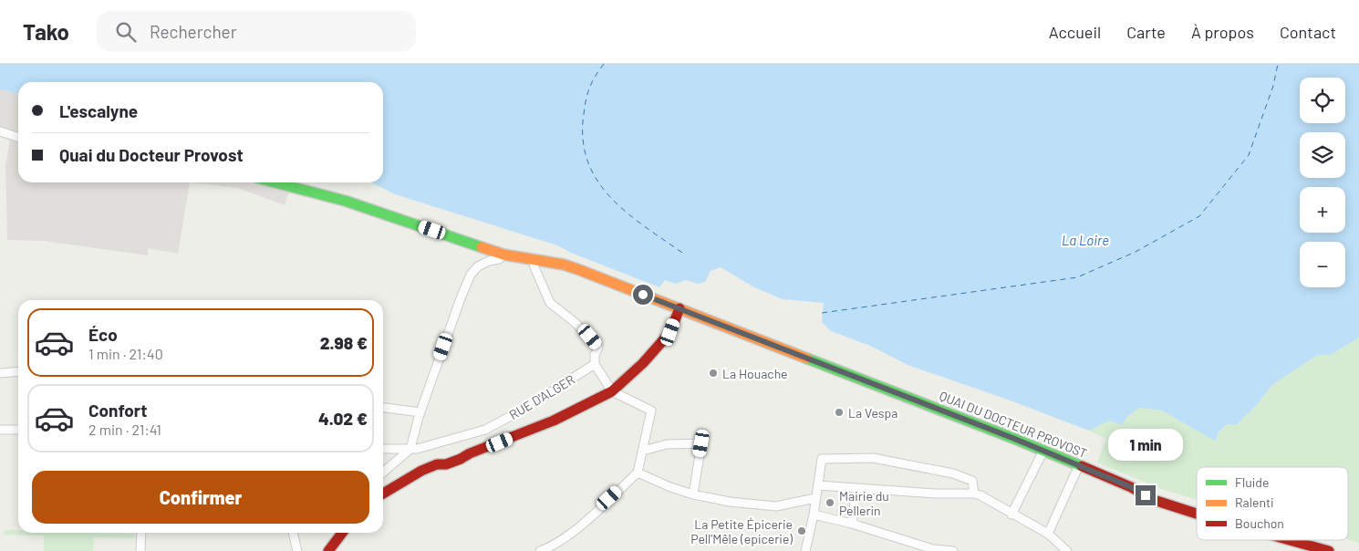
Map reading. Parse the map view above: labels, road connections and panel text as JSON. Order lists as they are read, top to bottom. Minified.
{"streets":{"street":["RUE D'ALGER","QUAI DU DOCTEUR PROVOST"]},"water":["La Loire"],"places":["La Houache","La Vespa","Mairie du Pellerin","La Petite Épicerie Pell'Mêle (epicerie)"],"legend":["Fluide","Ralenti","Bouchon"],"page":{"header":"Tako","search":"Rechercher","nav":["Accueil","Carte","À propos","Contact"],"map_buttons":["+","−"],"banner":["L'escalyne","Quai du Docteur Provost"],"list":[{"name":"Éco","note":"1 min · 21:40","value":"2.98 €"},{"name":"Confort","note":"2 min · 21:41","value":"4.02 €"}],"bubble":"1 min","buttons":"Confirmer"}}
